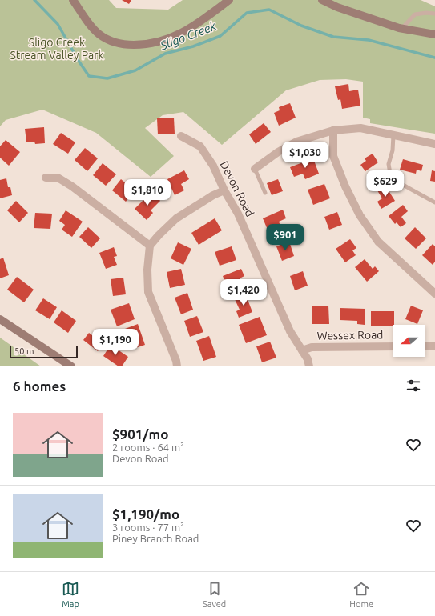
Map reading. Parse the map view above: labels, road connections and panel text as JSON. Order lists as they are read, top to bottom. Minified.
{"streets":{"street":["Devon Road","Wessex Road"]},"crossings":[["Devon Road","Wessex Road"]],"water":["Sligo Creek"],"parks":["Sligo Creek Stream Valley Park"],"scale_bar":"50 m","north":"left","page":{"price":["$1,030","$629","$1,810","$901","$1,420","$1,190"],"scale":"50 m","heading":"6 homes","list":[{"name":"$901/mo","note":"2 rooms · 64 m² · Devon Road"},{"name":"$1,190/mo","note":"3 rooms · 77 m² · Piney Branch Road"}],"tabs":["Map","Saved","Home"]}}
